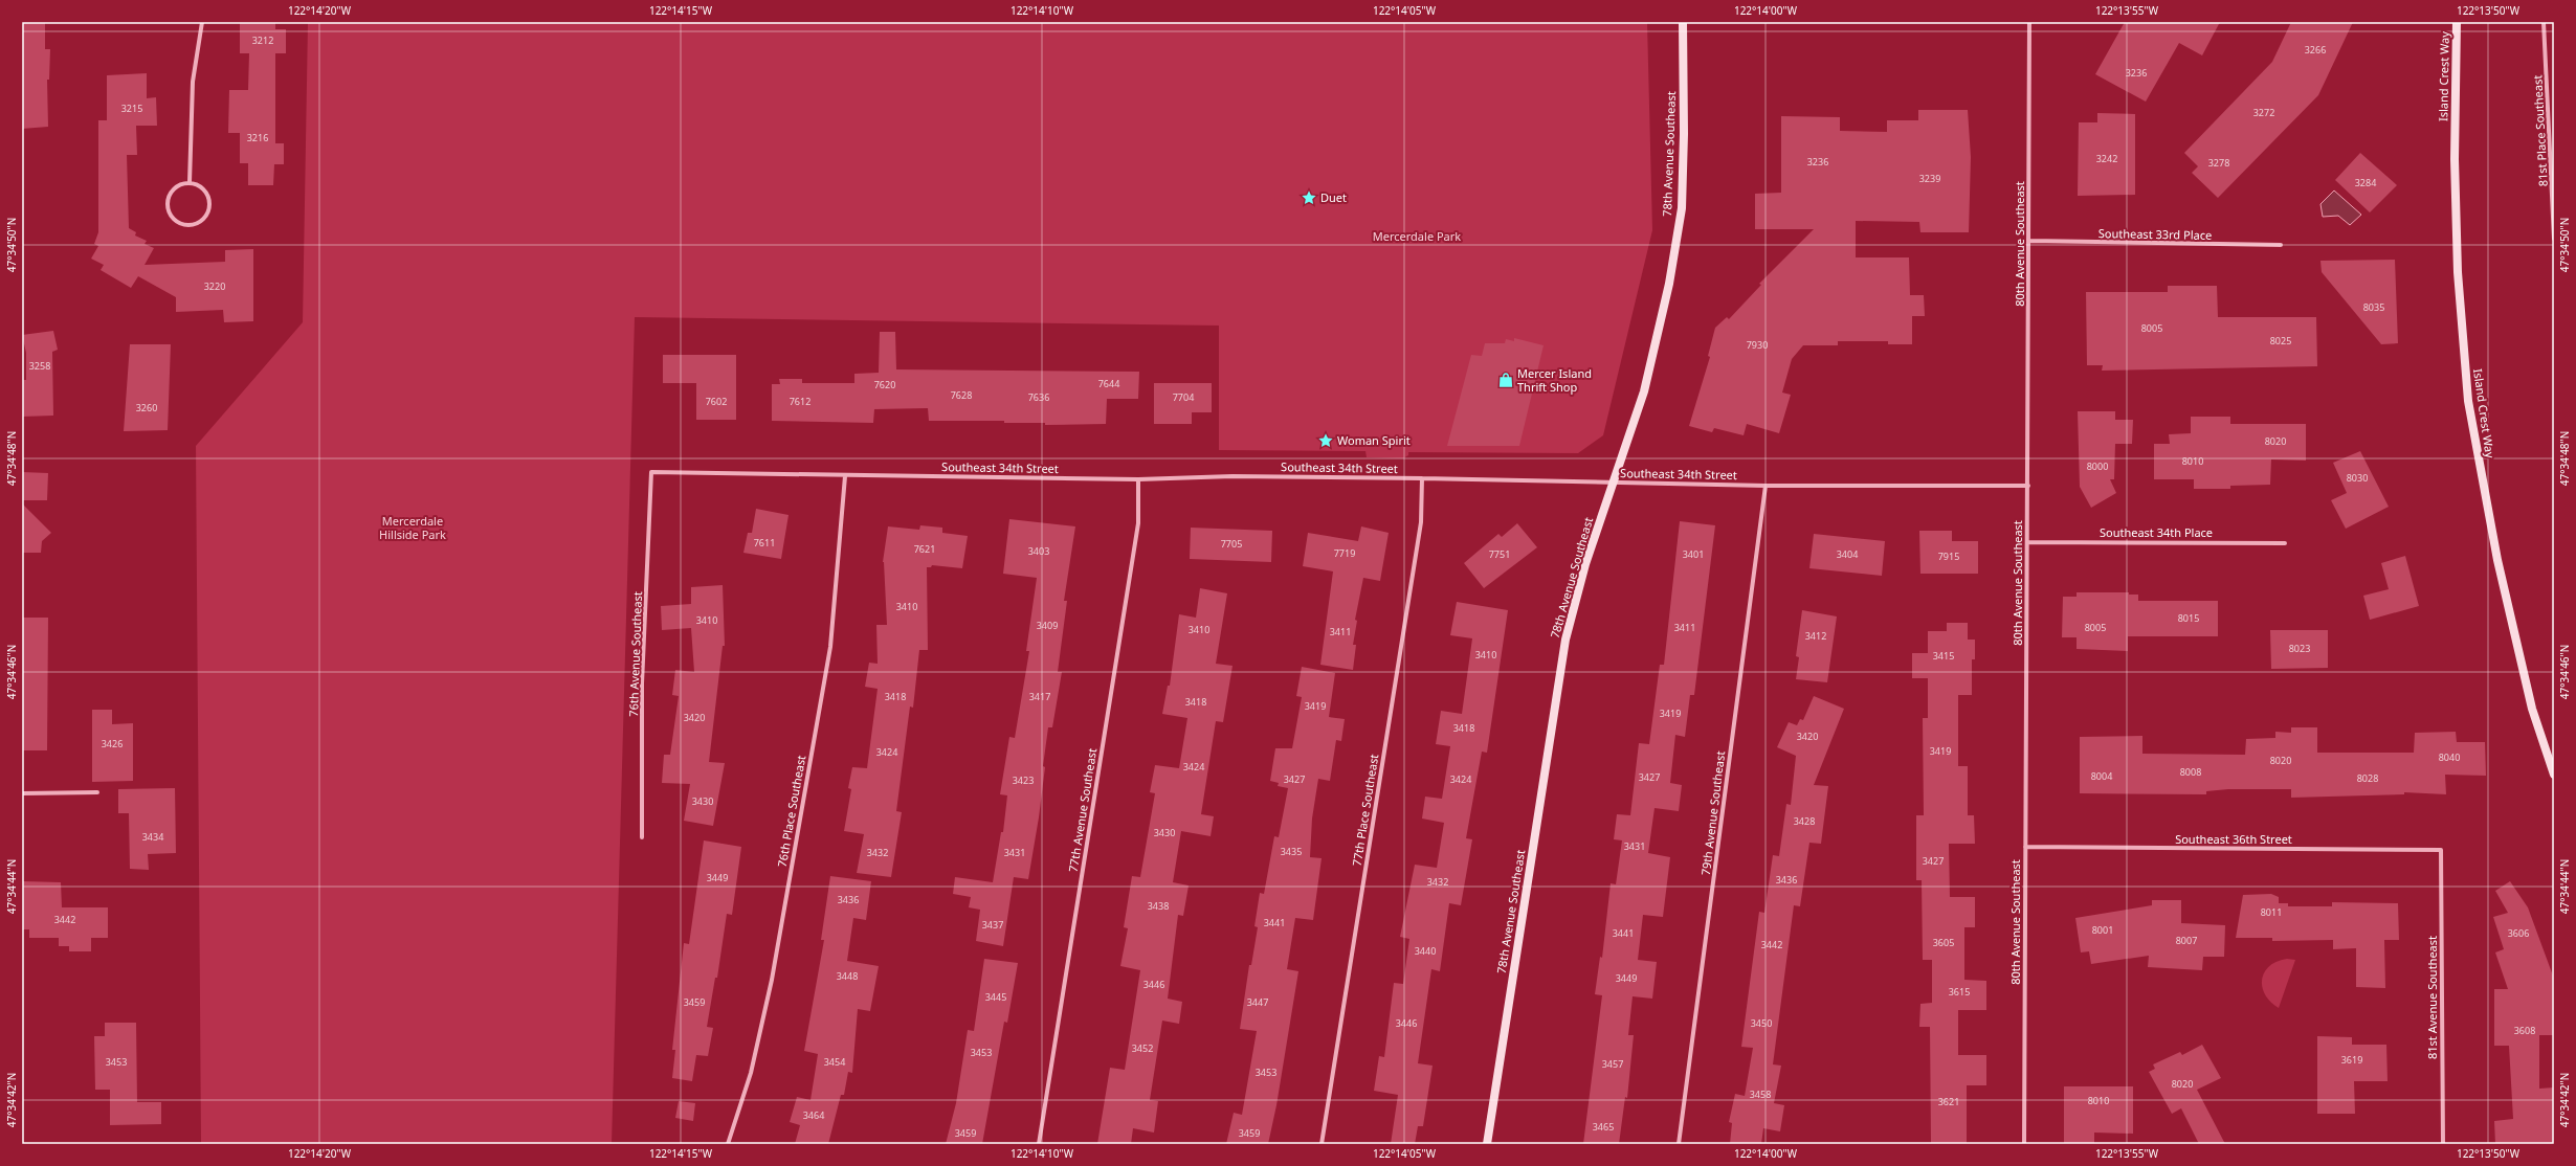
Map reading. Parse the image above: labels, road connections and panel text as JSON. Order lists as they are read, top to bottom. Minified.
{"streets":{"street":["Island Crest Way","81st Place Southeast","78th Avenue Southeast","Southeast 33rd Place","80th Avenue Southeast","Southeast 34th Street","Southeast 34th Place","76th Avenue Southeast","77th Avenue Southeast","77th Place Southeast","76th Place Southeast","79th Avenue Southeast","Southeast 36th Street","81st Avenue Southeast"]},"crossings":[["78th Avenue Southeast","Southeast 34th Street"],["Southeast 33rd Place","80th Avenue Southeast"],["80th Avenue Southeast","Southeast 34th Street"],["80th Avenue Southeast","Southeast 34th Place"],["80th Avenue Southeast","Southeast 36th Street"],["Southeast 34th Street","76th Avenue Southeast"],["Southeast 34th Street","77th Avenue Southeast"],["Southeast 34th Street","77th Place Southeast"],["Southeast 34th Street","76th Place Southeast"],["Southeast 34th Street","79th Avenue Southeast"],["Southeast 36th Street","81st Avenue Southeast"]],"parks":["Mercerdale Park","Mercerdale Hillside Park"],"places":{"place":["Duet","Woman Spirit"],"shop":["Mercer Island Thrift Shop"]},"house_numbers":["3212","3266","3236","3215","3272","3216","3242","3236","3278","3239","3284","3220","8035","8005","8025","7930","3258","7644","7620","7628","7636","7704","7602","7612","3260","8020","8010","8000","8030","7611","7705","7621","3403","7719","7751","3401","3404","7915","3410","8015","3410","3409","3411","8005","3410","3411","3412","8023","3410","3415","3418","3417","3418","3419","3419","3420","3418","3420","3426","3419","3424","8040","8020","3424","8008","8004","3427","8028","3427","3424","3423","3430","3428","3430","3434","3431","3435","3432","3431","3427","3449","3436","3432","3436","3438","8011","3442","3441","3437","8001","3441","3606","8007","3605","3442","3440","3448","3449","3446","3615","3445","3459","3447","3446","3450","3608","3452","3453","3619","3453","3454","3457","3453","8020","3458","8010","3621","3464","3465","3459","3459"],"coordinates":["122°14'20\"W","122°14'15\"W","122°14'10\"W","122°14'05\"W","122°14'00\"W","122°13'55\"W","122°13'50\"W","47°34'50\"N","47°34'48\"N","47°34'46\"N","47°34'44\"N","47°34'42\"N"]}
